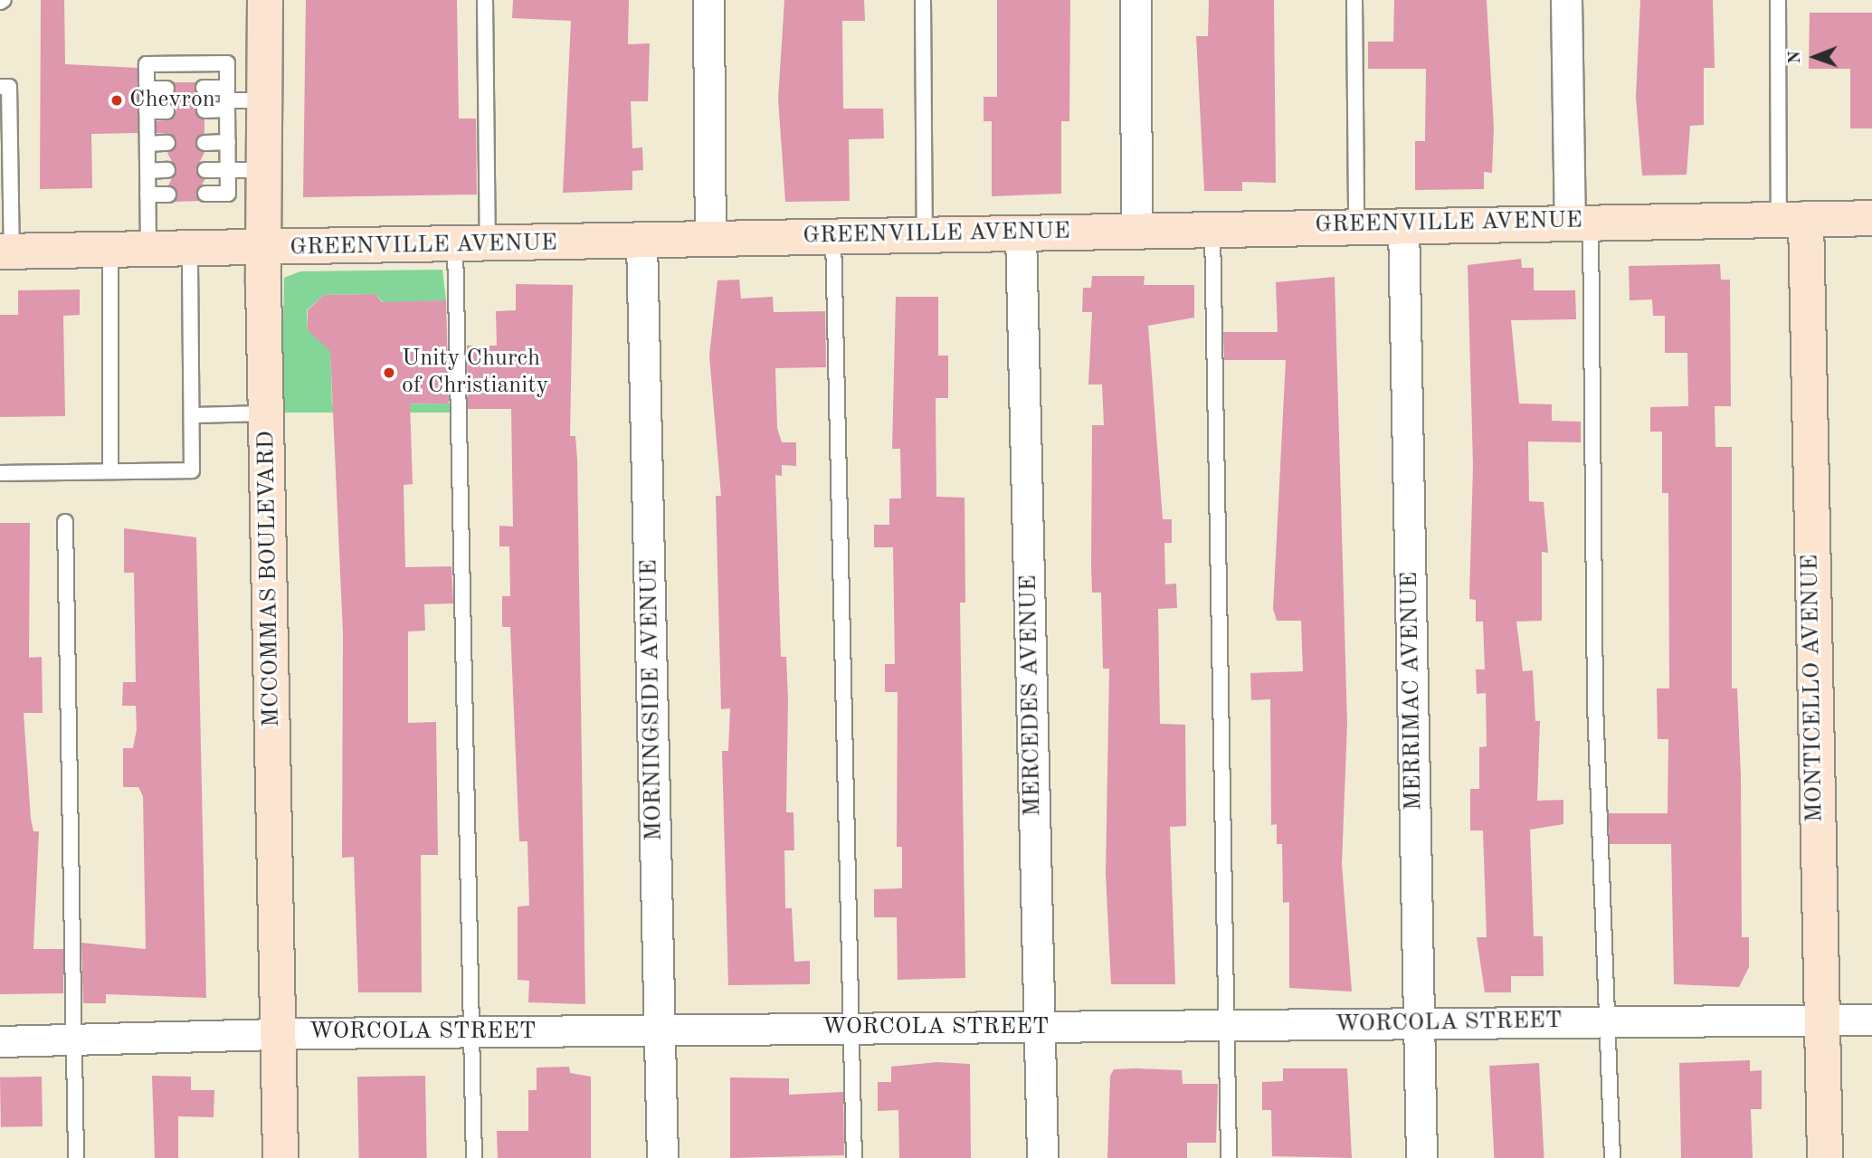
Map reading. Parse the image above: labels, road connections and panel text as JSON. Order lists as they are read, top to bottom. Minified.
{"streets":{"street":["GREENVILLE AVENUE","MCCOMMAS BOULEVARD","MONTICELLO AVENUE","MERRIMAC AVENUE","MERCEDES AVENUE","MORNINGSIDE AVENUE","WORCOLA STREET"]},"crossings":[["GREENVILLE AVENUE","MCCOMMAS BOULEVARD"],["GREENVILLE AVENUE","MONTICELLO AVENUE"],["GREENVILLE AVENUE","MERRIMAC AVENUE"],["GREENVILLE AVENUE","MERCEDES AVENUE"],["GREENVILLE AVENUE","MORNINGSIDE AVENUE"],["MCCOMMAS BOULEVARD","WORCOLA STREET"],["MONTICELLO AVENUE","WORCOLA STREET"],["MERRIMAC AVENUE","WORCOLA STREET"],["MERCEDES AVENUE","WORCOLA STREET"],["MORNINGSIDE AVENUE","WORCOLA STREET"]],"places":["Chevron","Unity Church of Christianity"],"north":"left"}
